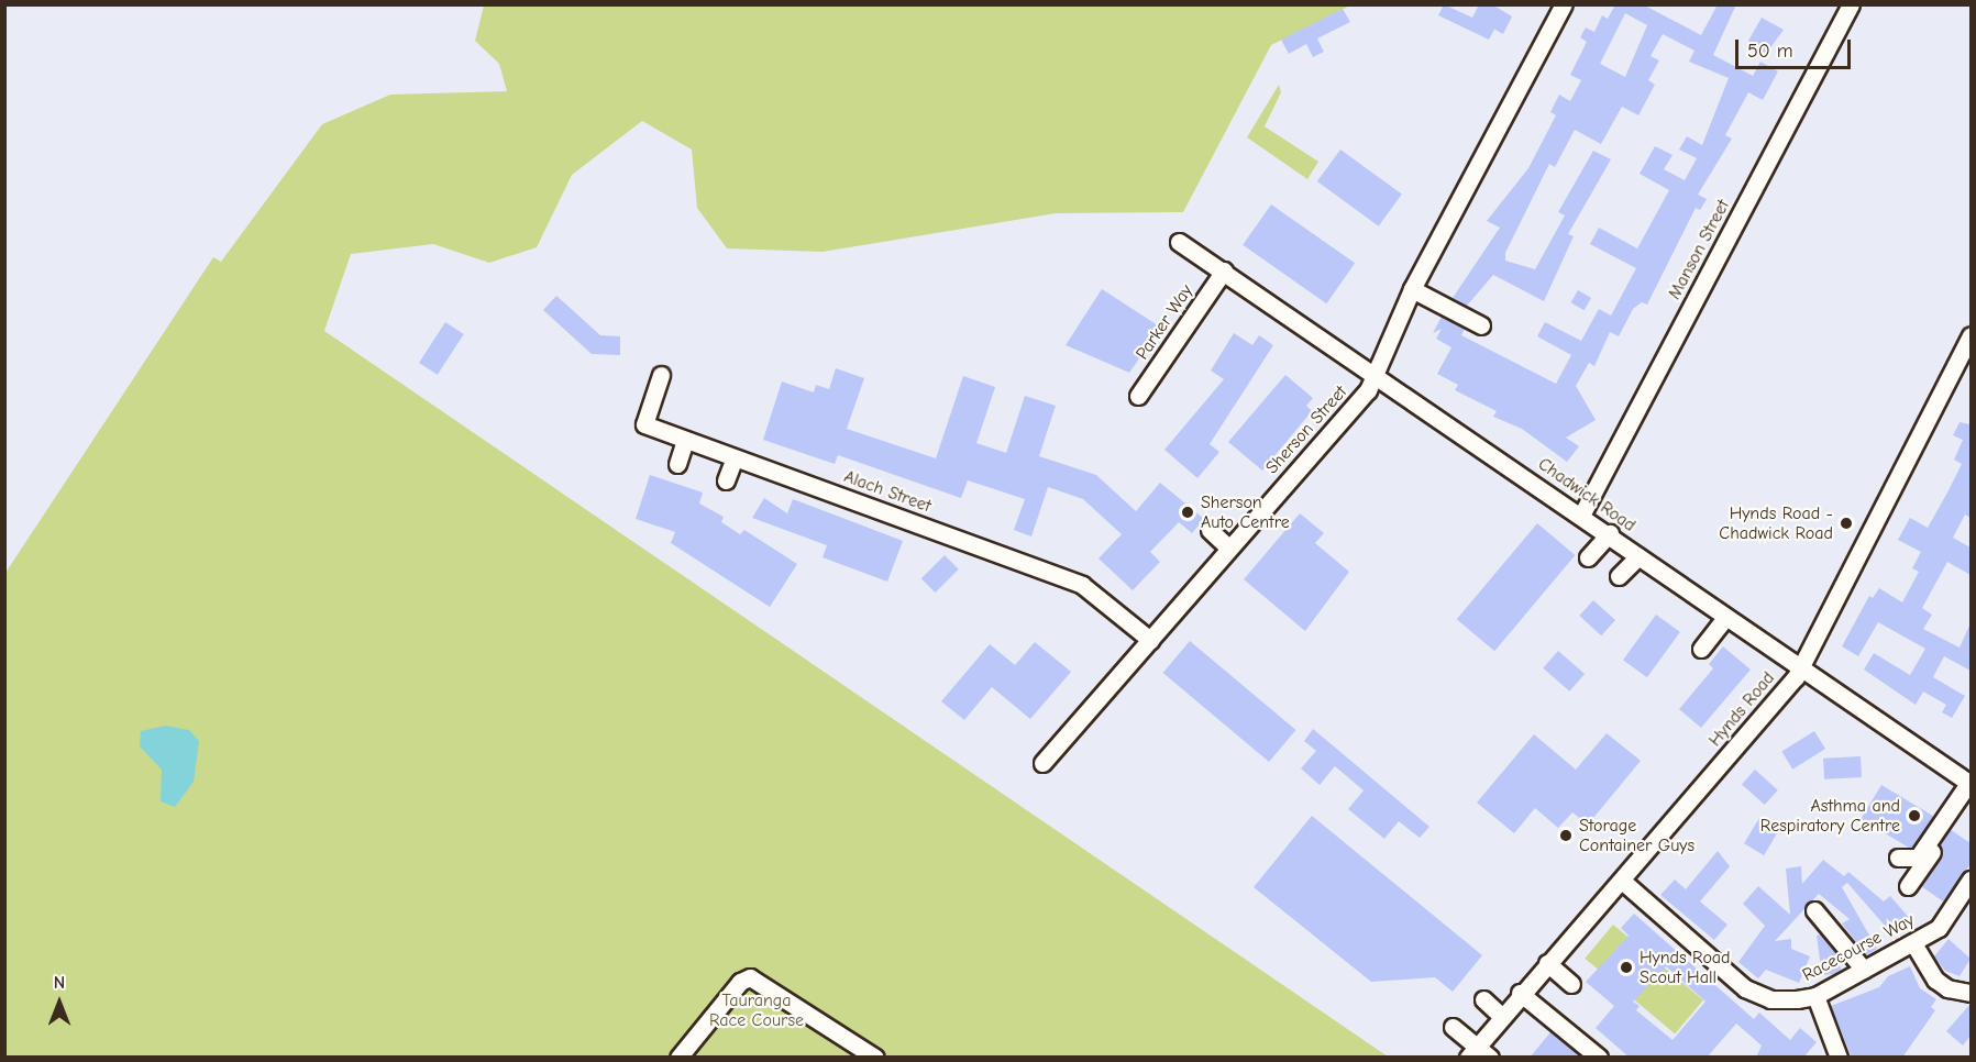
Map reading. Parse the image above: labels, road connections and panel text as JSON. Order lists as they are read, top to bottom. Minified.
{"streets":{"street":["Manson Street","Parker Way","Sherson Street","Alach Street","Chadwick Road","Hynds Road","Racecourse Way"]},"crossings":[["Manson Street","Chadwick Road"],["Parker Way","Chadwick Road"],["Sherson Street","Alach Street"],["Sherson Street","Chadwick Road"],["Chadwick Road","Hynds Road"],["Hynds Road","Racecourse Way"]],"parks":["Tauranga Race Course"],"places":["Sherson Auto Centre","Hynds Road - Chadwick Road","Asthma and Respiratory Centre","Storage Container Guys","Hynds Road Scout Hall"],"scale_bar":"50 m","north":"top"}
